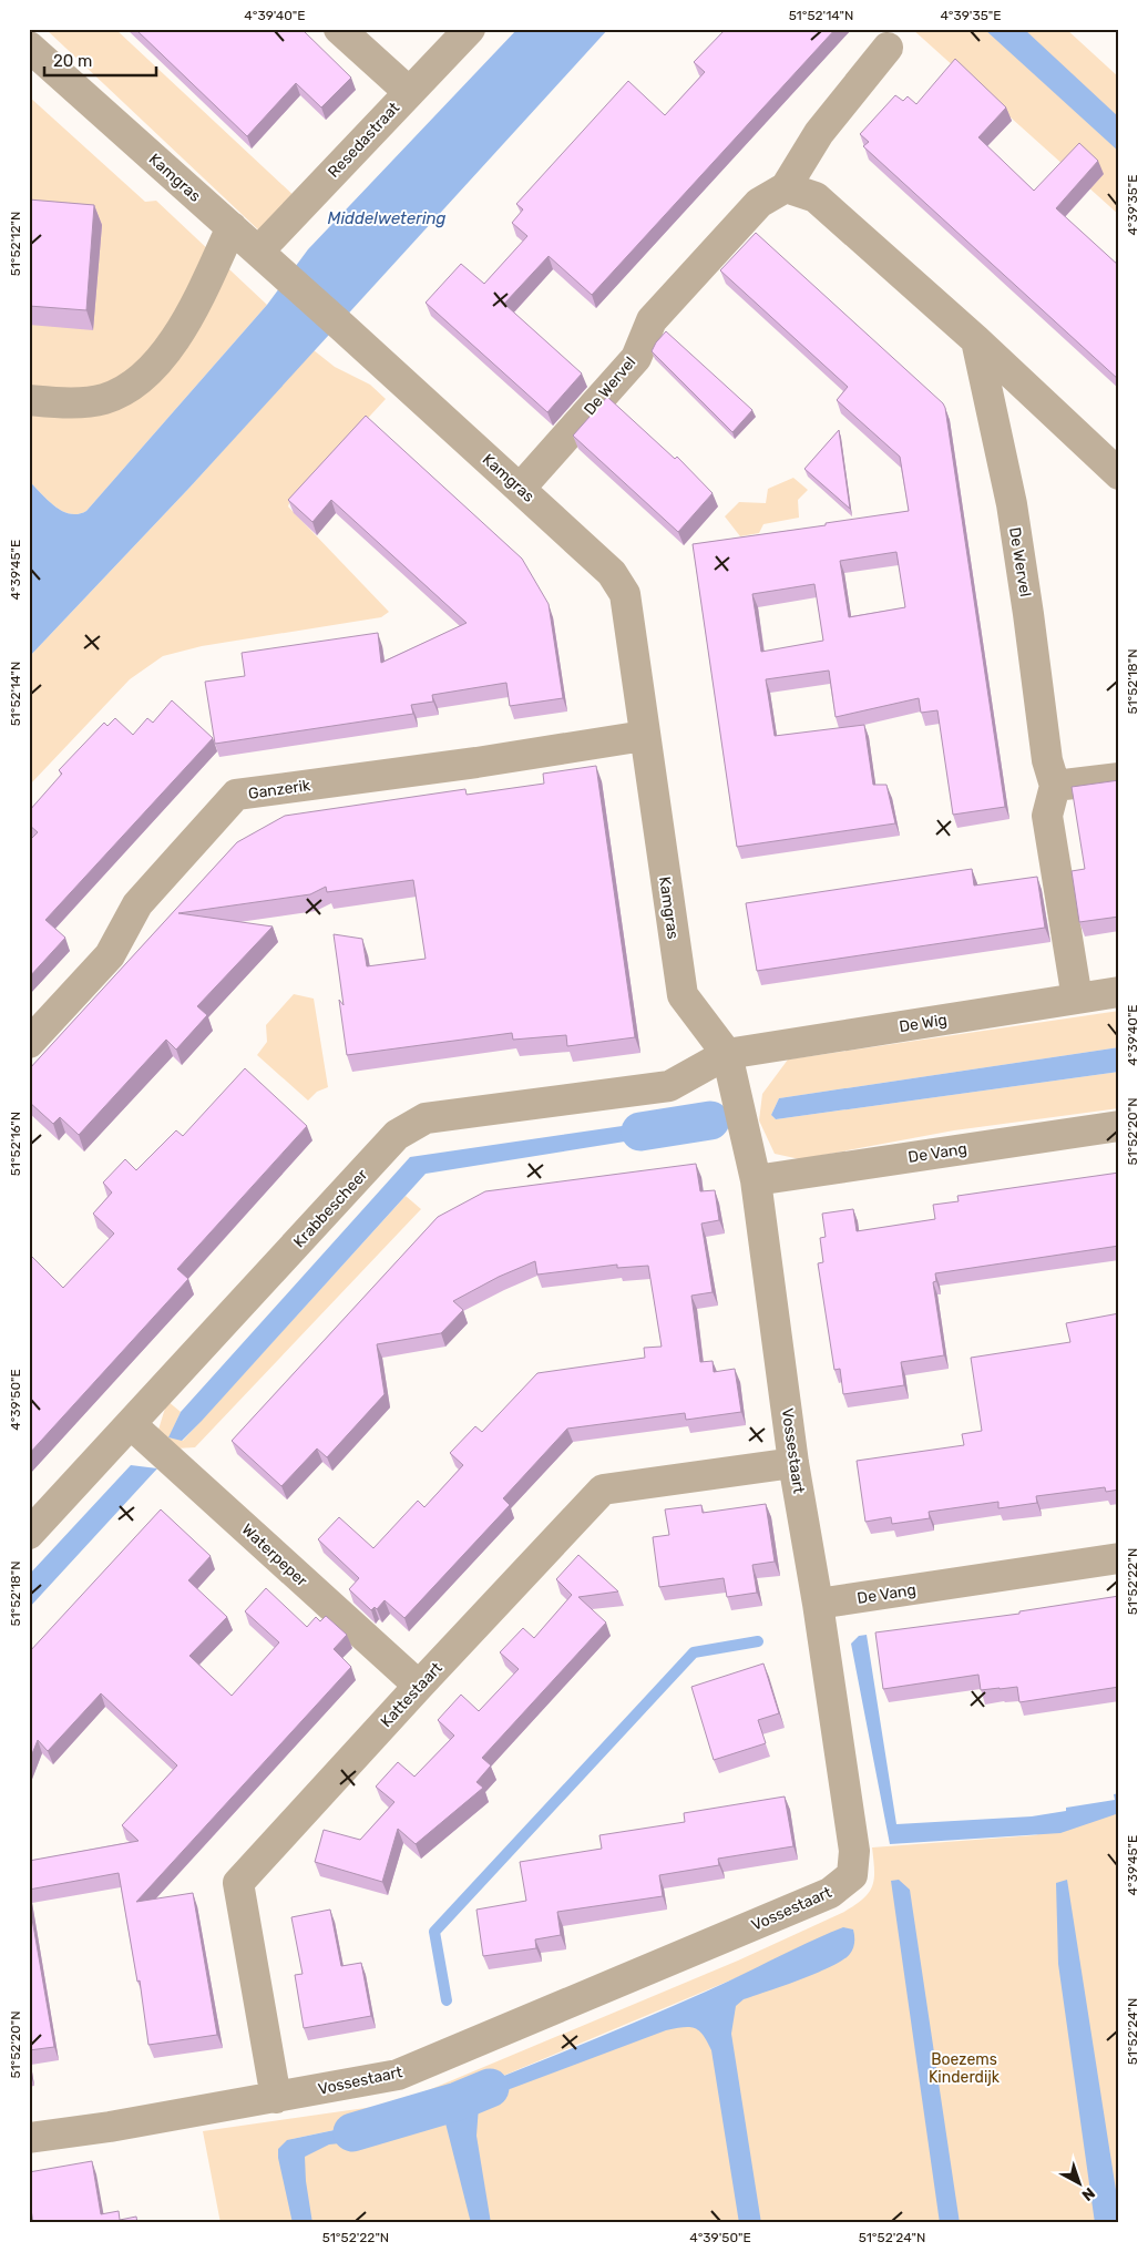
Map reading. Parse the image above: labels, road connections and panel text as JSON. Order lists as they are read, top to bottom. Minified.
{"streets":{"street":["Resedastraat","Kamgras","De Wervel","Ganzerik","De Wig","De Vang","Krabbescheer","Vossestaart","Waterpeper","Kattestaart"]},"crossings":[["Resedastraat","Kamgras"],["Kamgras","De Wervel"],["Kamgras","Ganzerik"],["Kamgras","De Wig"],["Kamgras","Krabbescheer"],["Kamgras","Vossestaart"],["De Wig","Krabbescheer"],["De Wig","Vossestaart"],["De Vang","Vossestaart"],["Krabbescheer","Vossestaart"],["Krabbescheer","Waterpeper"],["Vossestaart","Kattestaart"],["Waterpeper","Kattestaart"]],"water":["Middelwetering"],"parks":["Boezems Kinderdijk"],"scale_bar":"20 m","north":"bottom right","coordinates":["4°39'40\"E","51°52'14\"N","4°39'35\"E","51°52'12\"N","4°39'45\"E","51°52'18\"N","51°52'20\"N","51°52'16\"N","4°39'50\"E","51°52'22\"N","51°52'24\"N"]}
